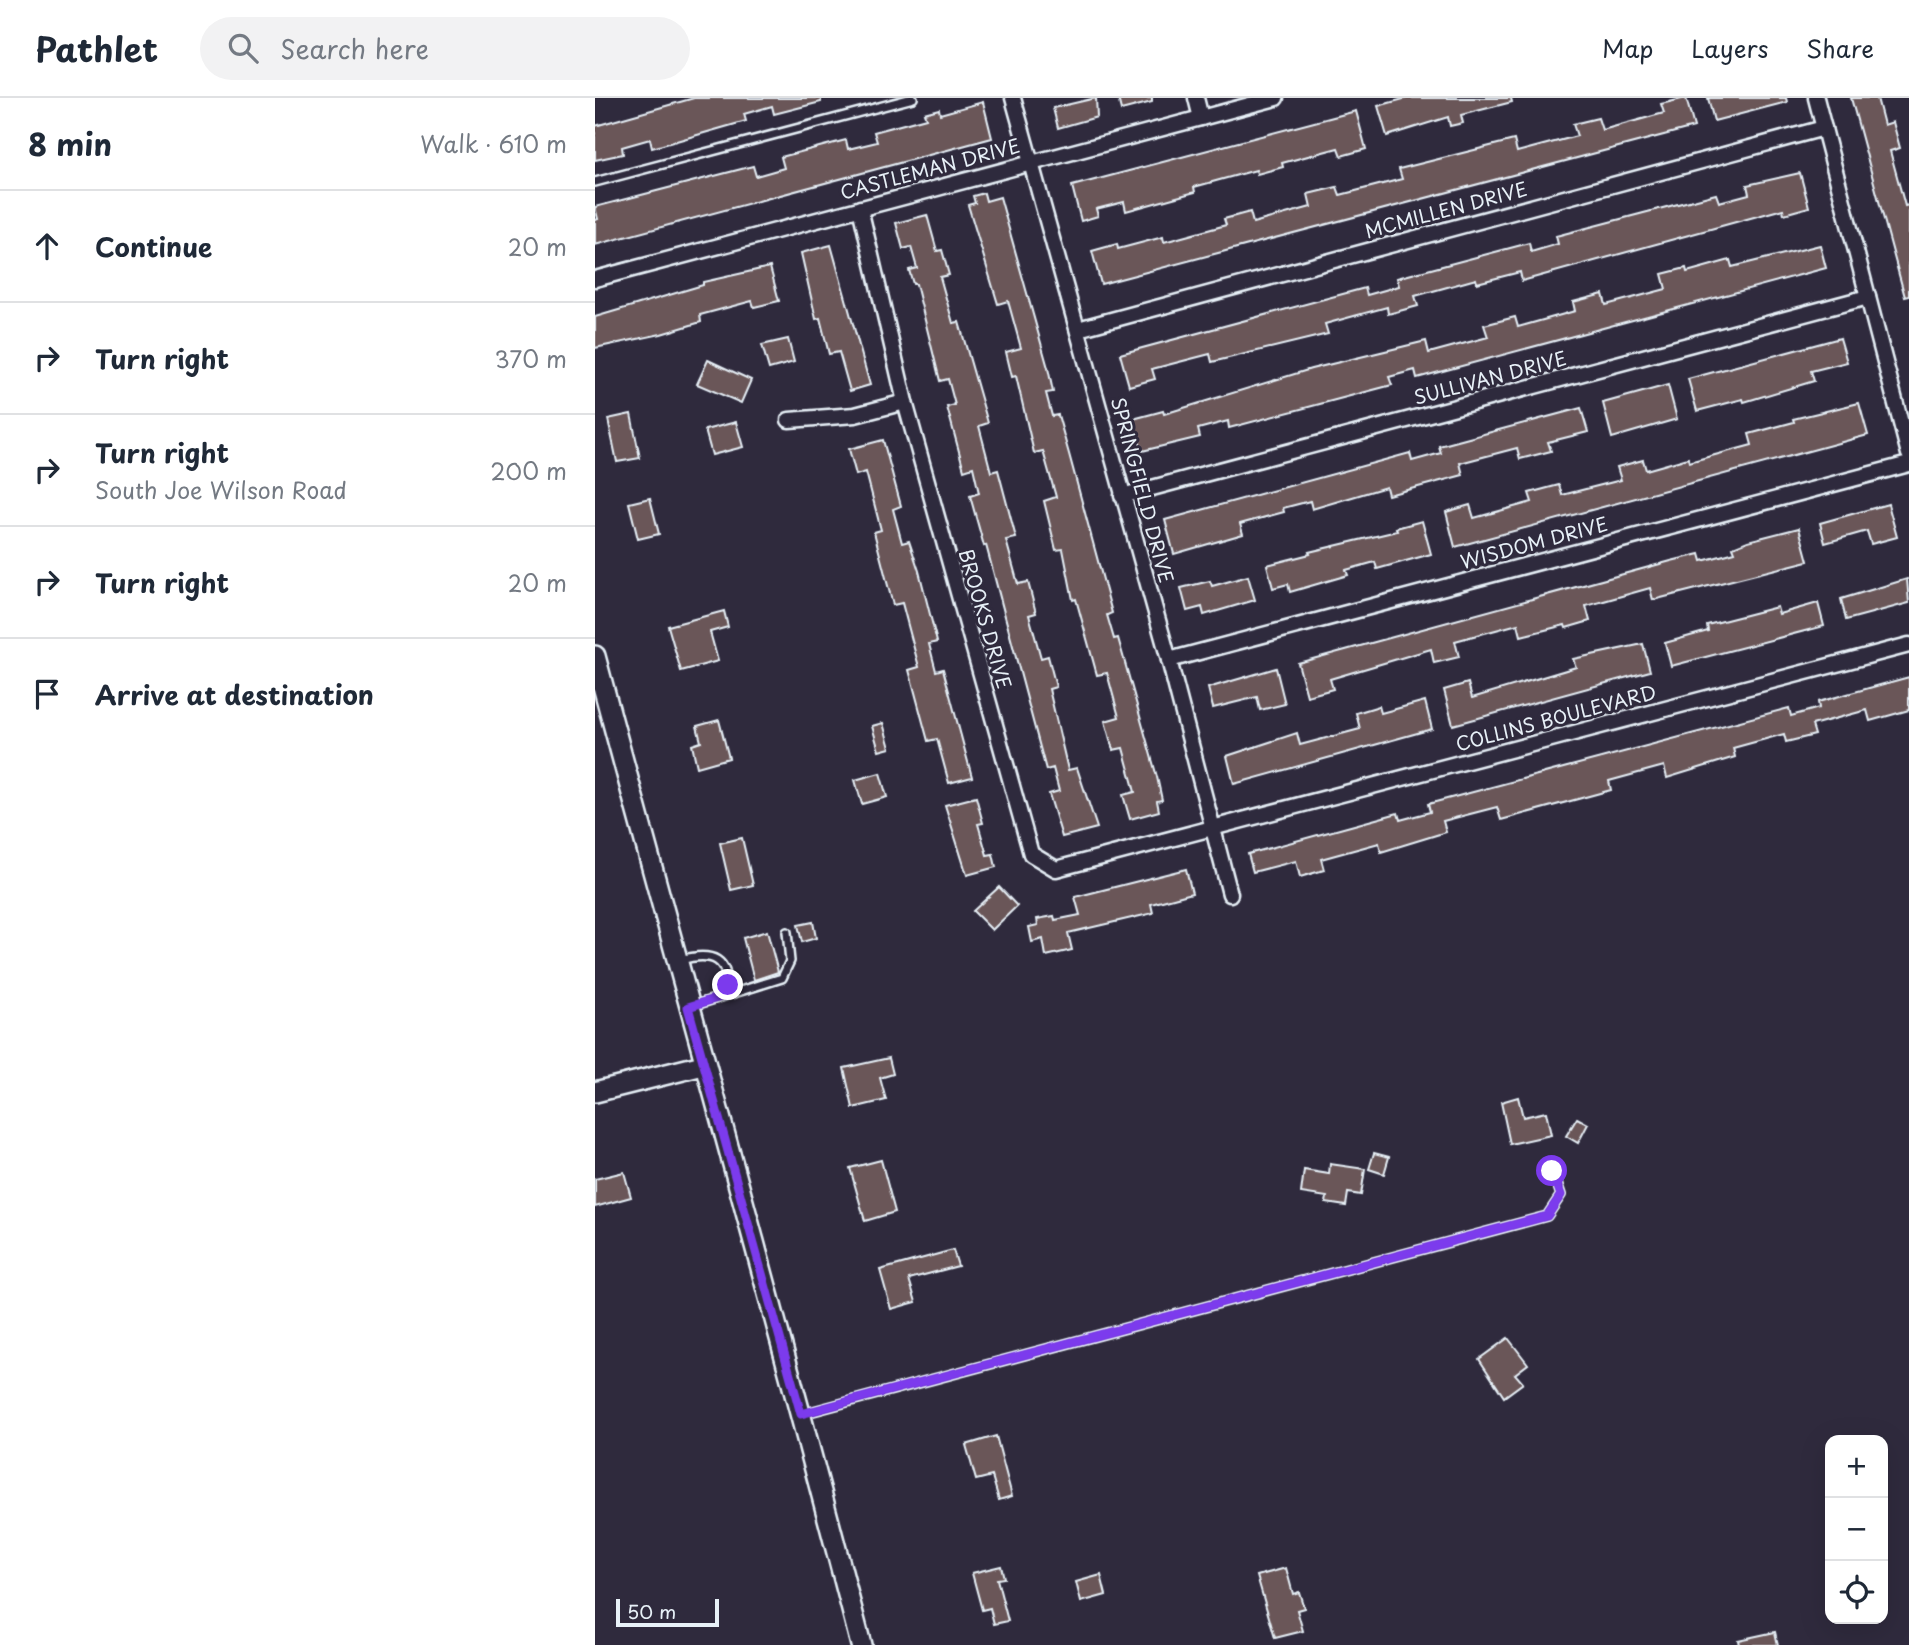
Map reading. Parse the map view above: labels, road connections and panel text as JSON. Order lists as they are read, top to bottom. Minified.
{"streets":{"street":["CASTLEMAN DRIVE","MCMILLEN DRIVE","SULLIVAN DRIVE","SPRINGFIELD DRIVE","WISDOM DRIVE","BROOKS DRIVE","COLLINS BOULEVARD"]},"crossings":[["CASTLEMAN DRIVE","SPRINGFIELD DRIVE"],["CASTLEMAN DRIVE","BROOKS DRIVE"],["MCMILLEN DRIVE","SPRINGFIELD DRIVE"],["SULLIVAN DRIVE","SPRINGFIELD DRIVE"],["SPRINGFIELD DRIVE","WISDOM DRIVE"],["SPRINGFIELD DRIVE","BROOKS DRIVE"],["SPRINGFIELD DRIVE","COLLINS BOULEVARD"],["BROOKS DRIVE","COLLINS BOULEVARD"]],"scale_bar":"50 m","page":{"header":"Pathlet","search":"Search here","nav":["Map","Layers","Share"],"heading":["8 min","Walk · 610 m"],"list":[["Continue","20 m"],["Turn right","370 m"],["Turn right","South Joe Wilson Road","200 m"],["Turn right","20 m"],"Arrive at destination"],"map_buttons":["+","−"],"scale":"50 m"}}
